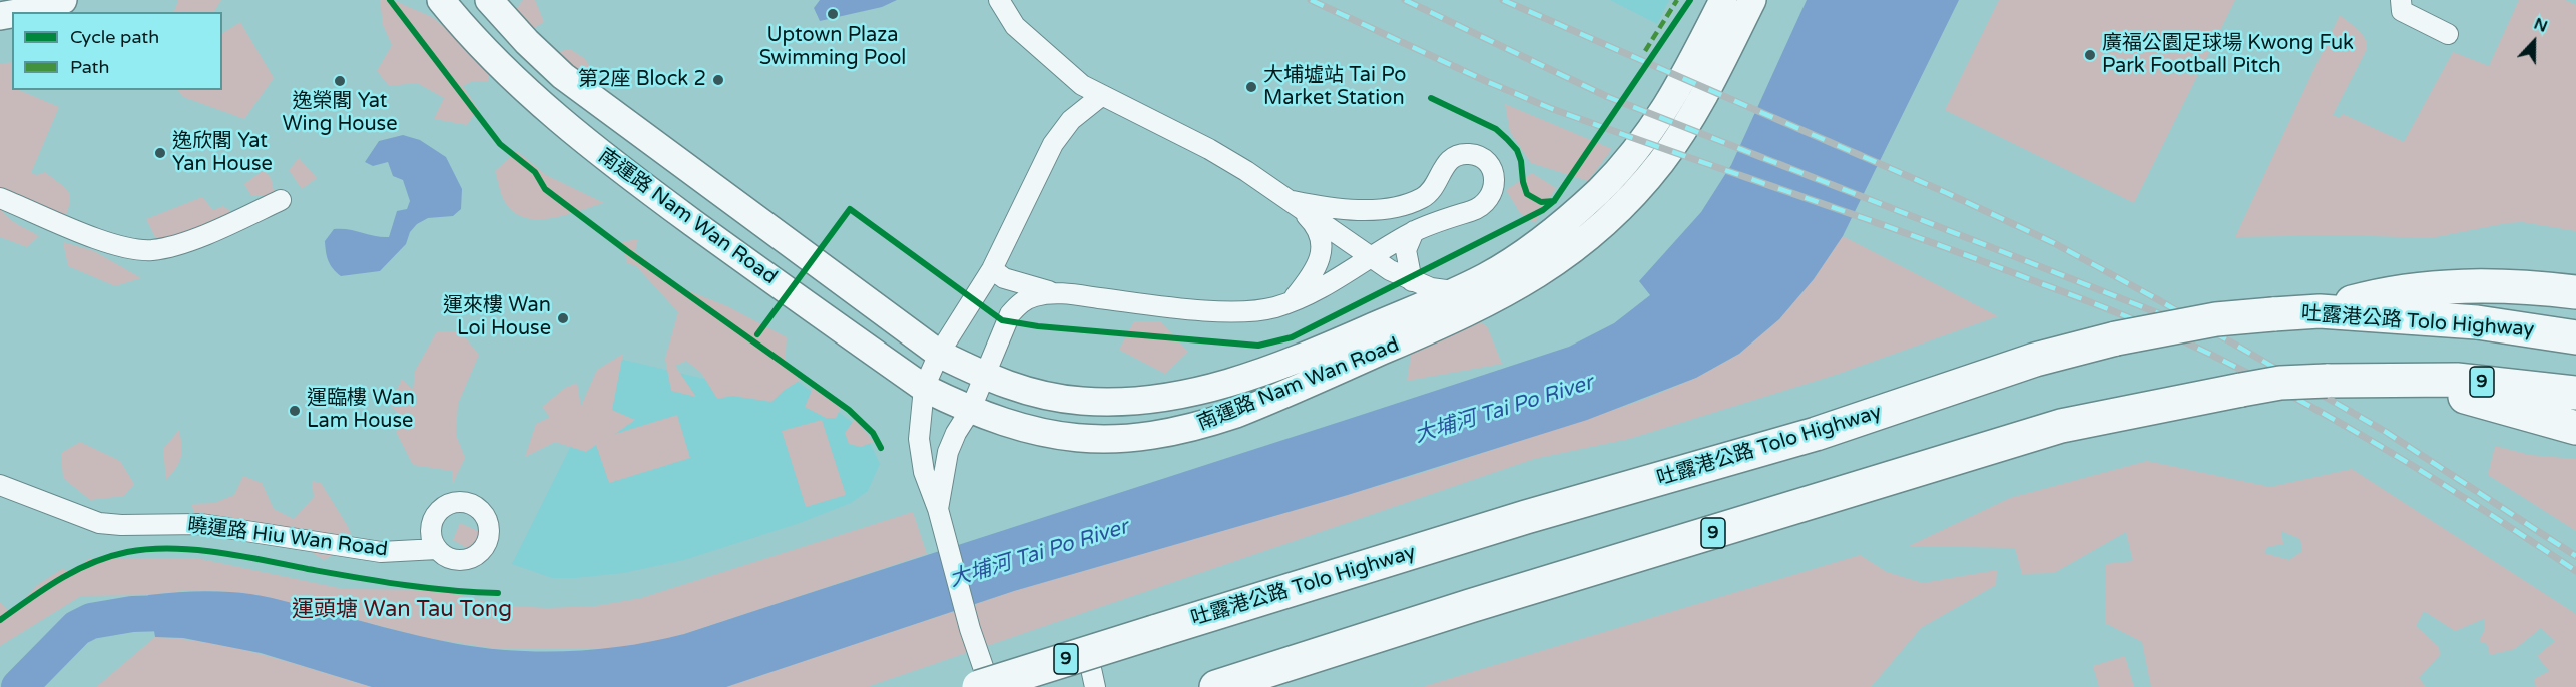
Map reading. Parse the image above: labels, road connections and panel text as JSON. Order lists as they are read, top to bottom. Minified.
{"streets":{"highway":["吐露港公路 Tolo Highway","9"],"main road":["南運路 Nam Wan Road"],"street":["曉運路 Hiu Wan Road"]},"districts":["運頭塘 Wan Tau Tong"],"water":["大埔河 Tai Po River"],"places":["Uptown Plaza Swimming Pool","廣福公園足球場 Kwong Fuk Park Football Pitch","第2座 Block 2","逸榮閣 Yat Wing House","大埔墟站 Tai Po Market Station","逸欣閣 Yat Yan House","運來樓 Wan Loi House","運臨樓 Wan Lam House"],"legend":["Cycle path","Path"],"north":"top"}
